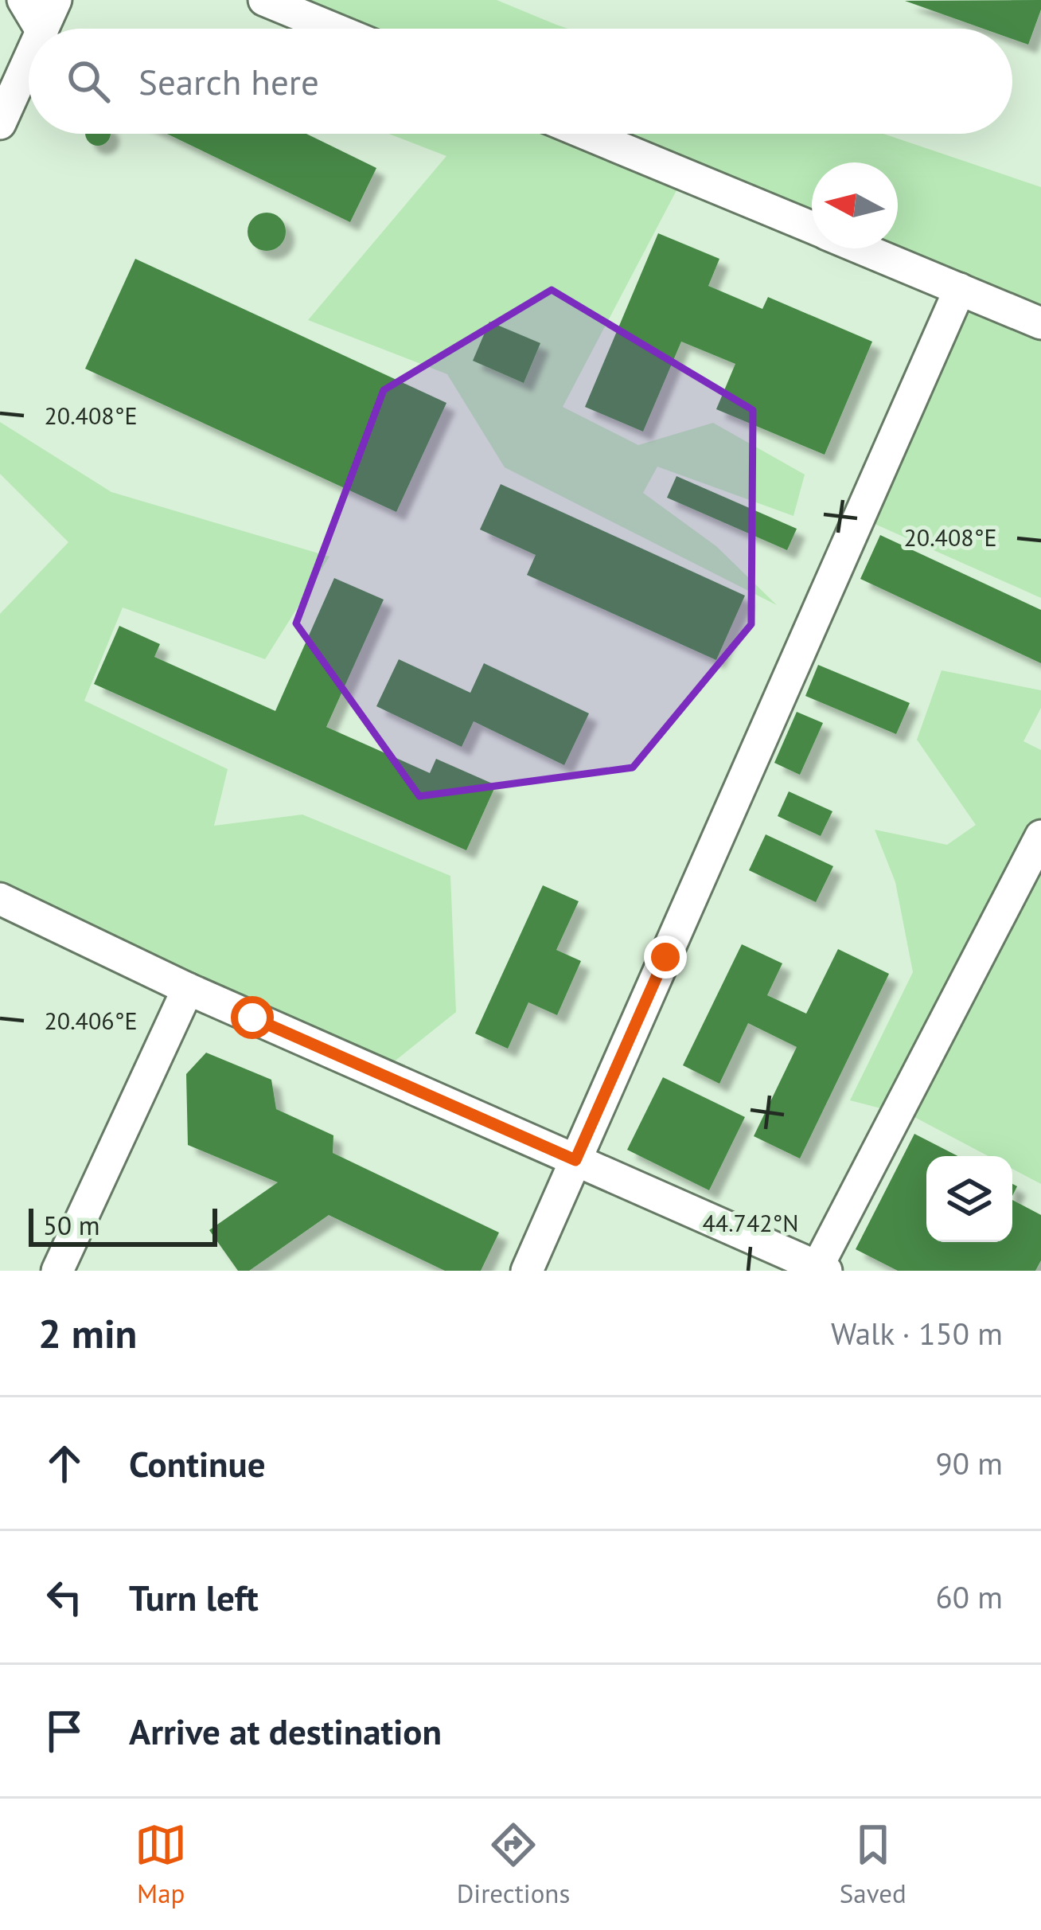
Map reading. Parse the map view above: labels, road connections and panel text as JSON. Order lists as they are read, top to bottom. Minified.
{"scale_bar":"50 m","north":"left","page":{"search":"Search here","scale":"50 m","heading":["2 min","Walk · 150 m"],"list":[["Continue","90 m"],["Turn left","60 m"],"Arrive at destination"],"nav":["Map","Directions","Saved"]},"coordinates":["20.408°E","20.406°E","44.742°N"]}
